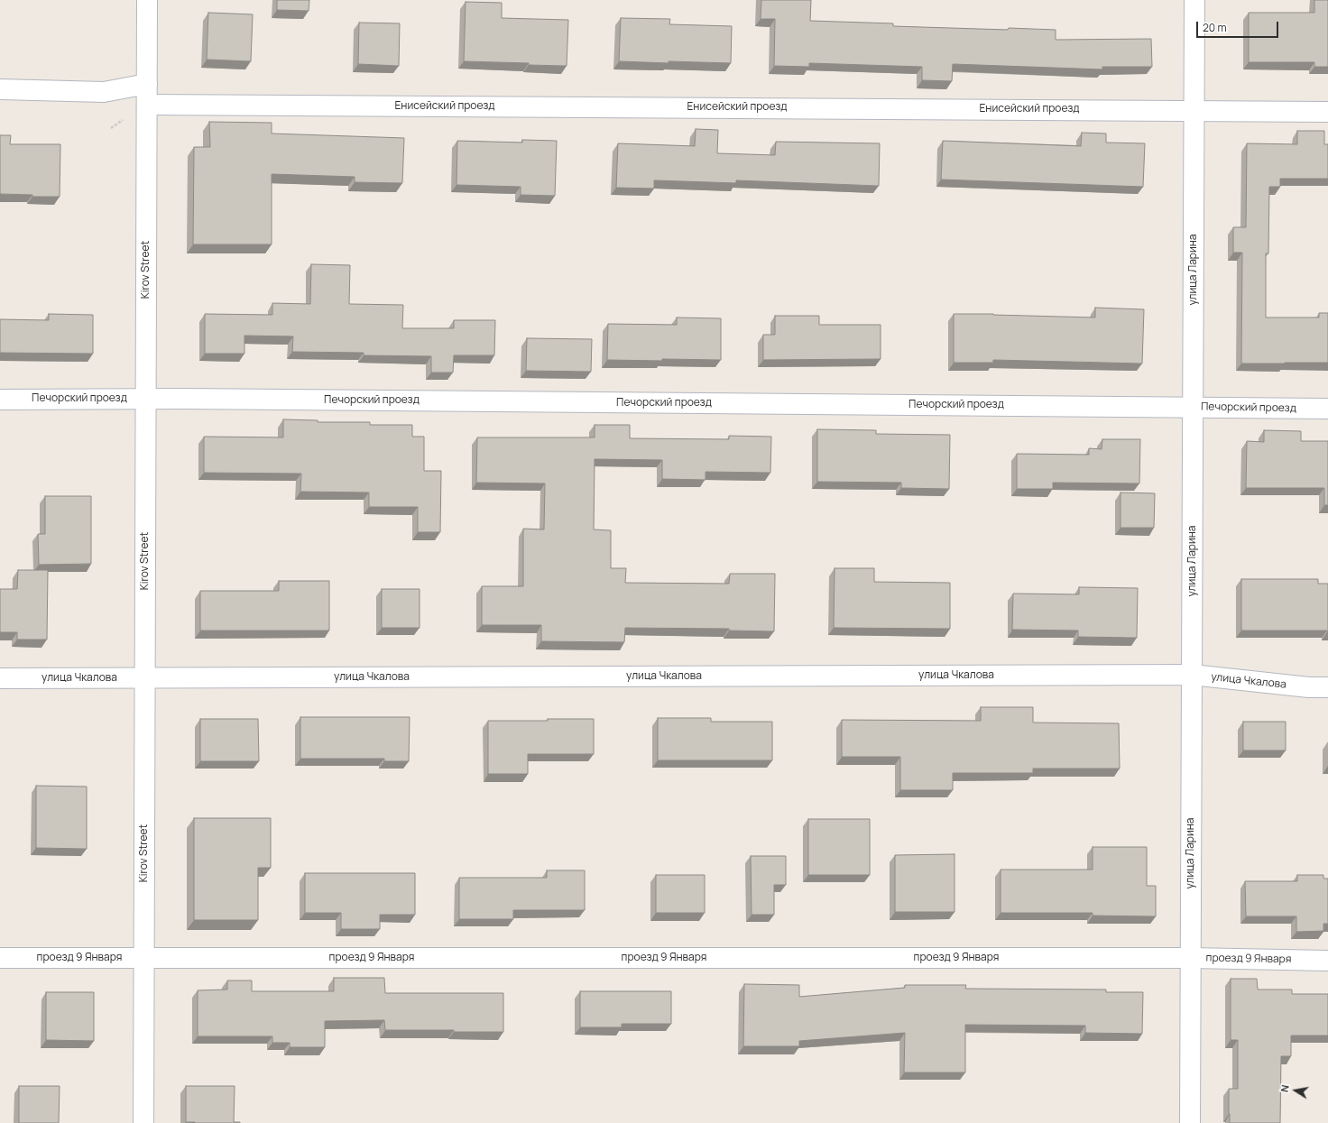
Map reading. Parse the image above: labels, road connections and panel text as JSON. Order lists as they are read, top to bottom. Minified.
{"streets":{"street":["Енисейский проезд","Kirov Street","улица Ларина","Печорский проезд","улица Чкалова","проезд 9 Января"]},"crossings":[["Енисейский проезд","Kirov Street"],["Енисейский проезд","улица Ларина"],["Kirov Street","Печорский проезд"],["Kirov Street","улица Чкалова"],["Kirov Street","проезд 9 Января"],["улица Ларина","Печорский проезд"],["улица Ларина","улица Чкалова"],["улица Ларина","проезд 9 Января"]],"scale_bar":"20 m","north":"left"}
